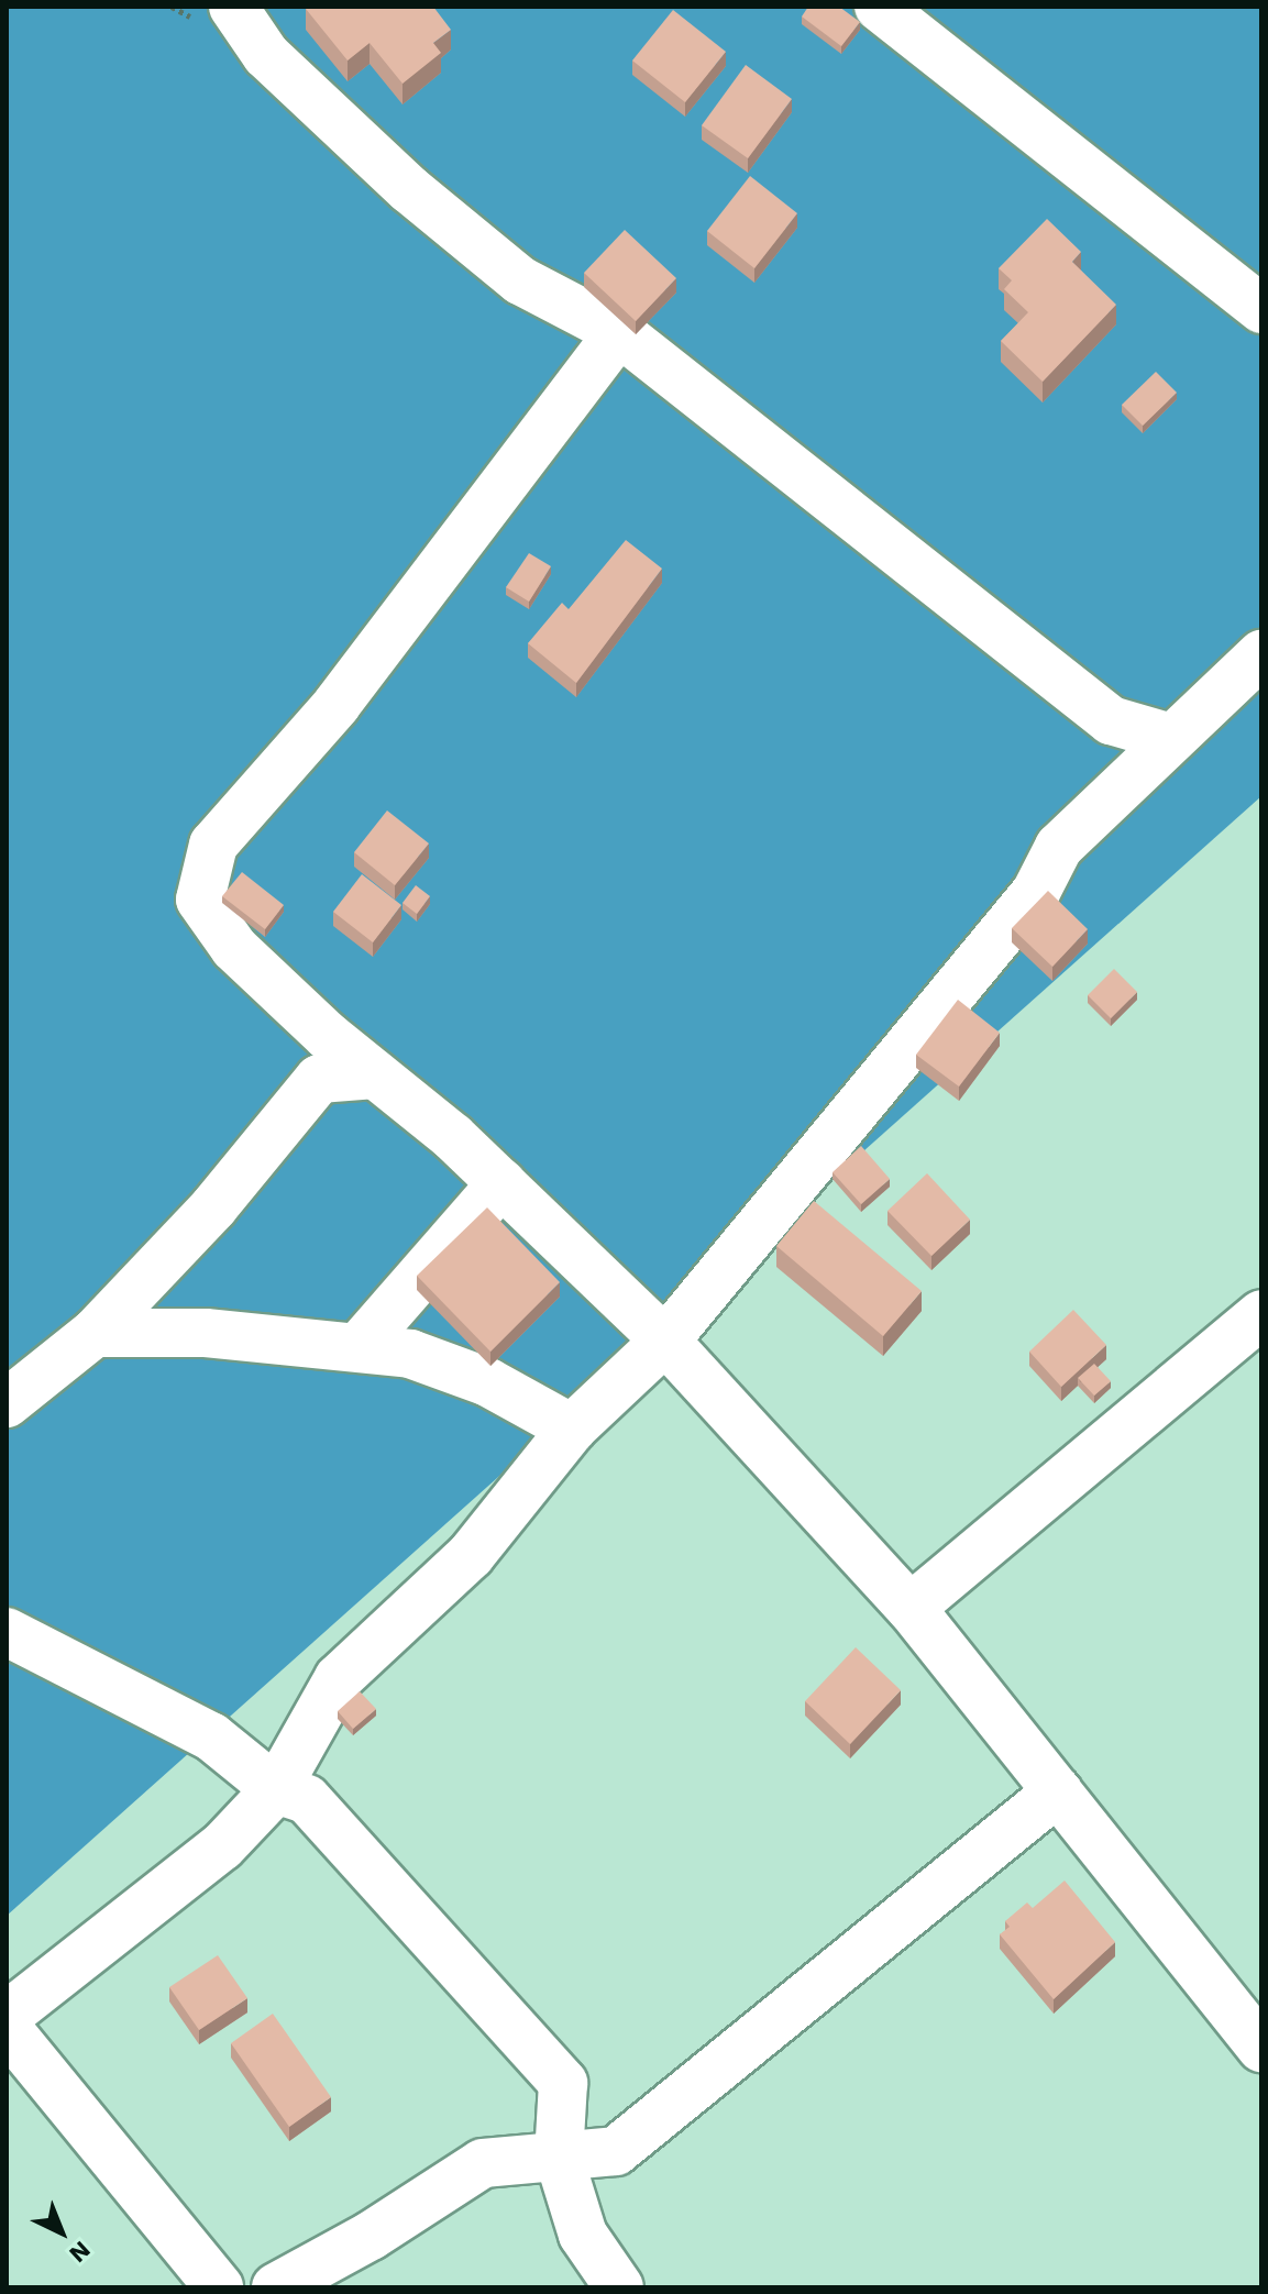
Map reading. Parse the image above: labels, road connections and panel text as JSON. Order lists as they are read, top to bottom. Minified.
{"north":"bottom right"}
